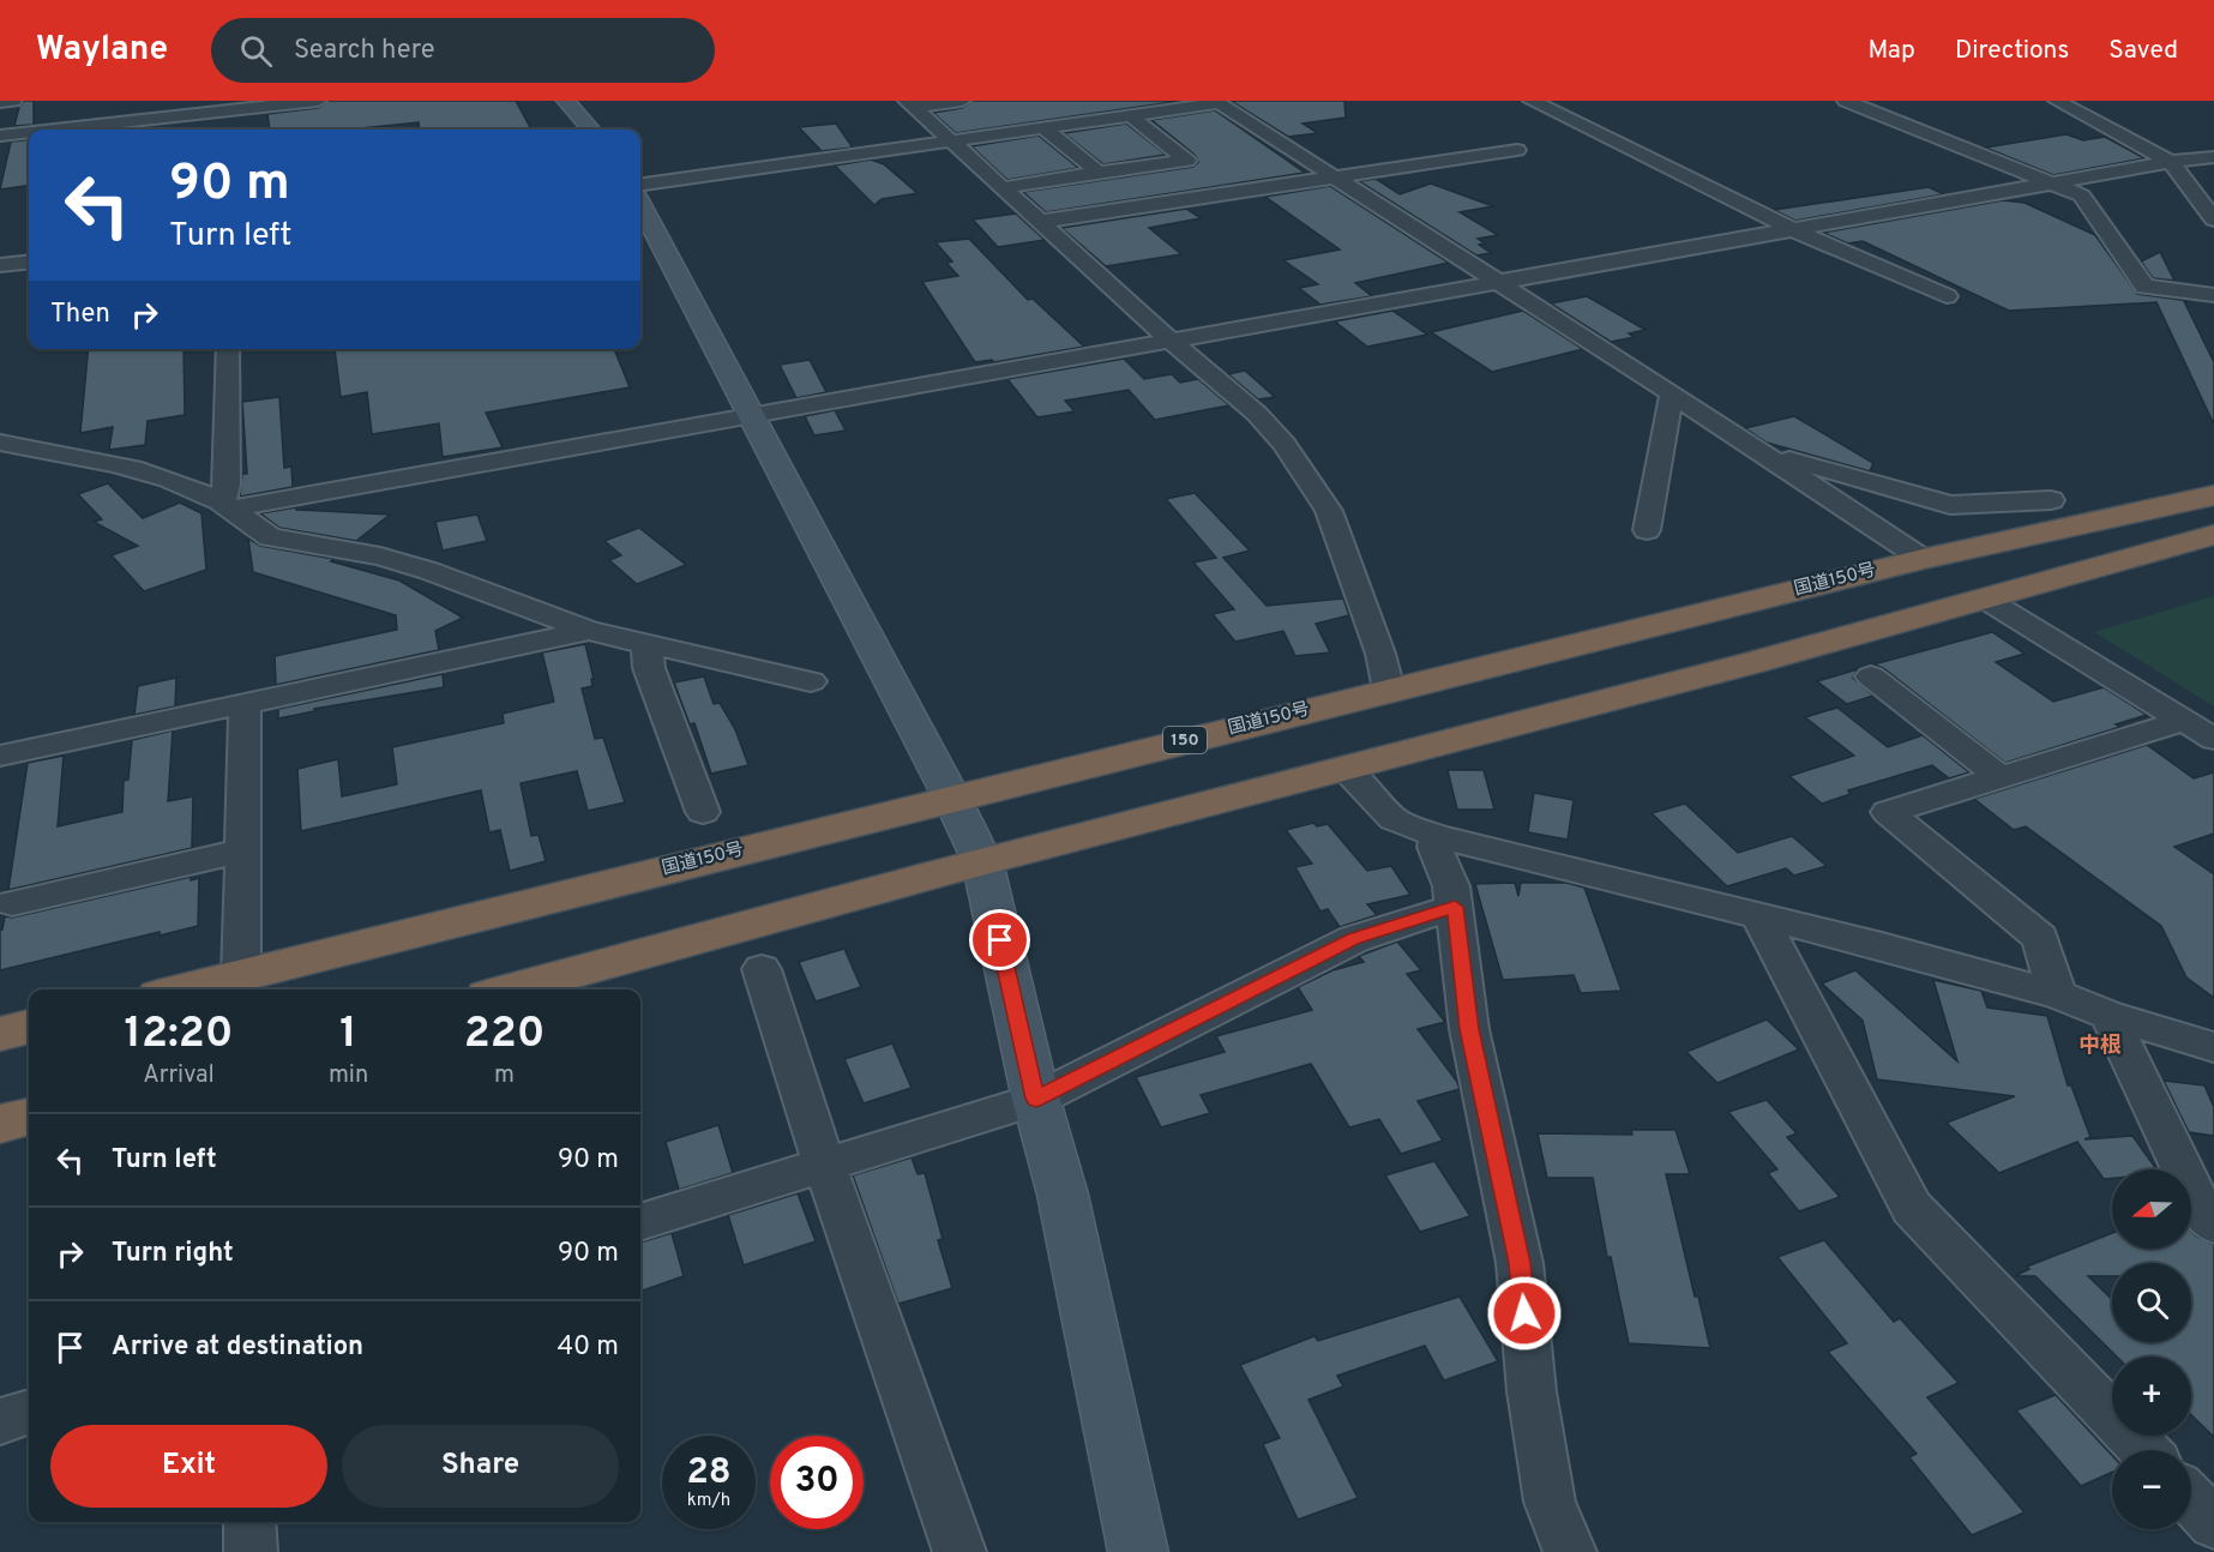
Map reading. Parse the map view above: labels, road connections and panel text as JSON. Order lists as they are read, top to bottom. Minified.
{"streets":{"highway":["国道150号","150"]},"districts":["中根"],"north":"left","page":{"header":"Waylane","search":"Search here","nav":["Map","Directions","Saved"],"turn":["90 m","Turn left"],"then":"Then","eta":["12:20","Arrival","1","min","220","m"],"list":[{"name":"Turn left","value":"90 m"},{"name":"Turn right","value":"90 m"},{"name":"Arrive at destination","value":"40 m"}],"map_buttons":["+","−"],"buttons":["Exit","Share"],"speed":"28 km/h","limit":"30"}}
